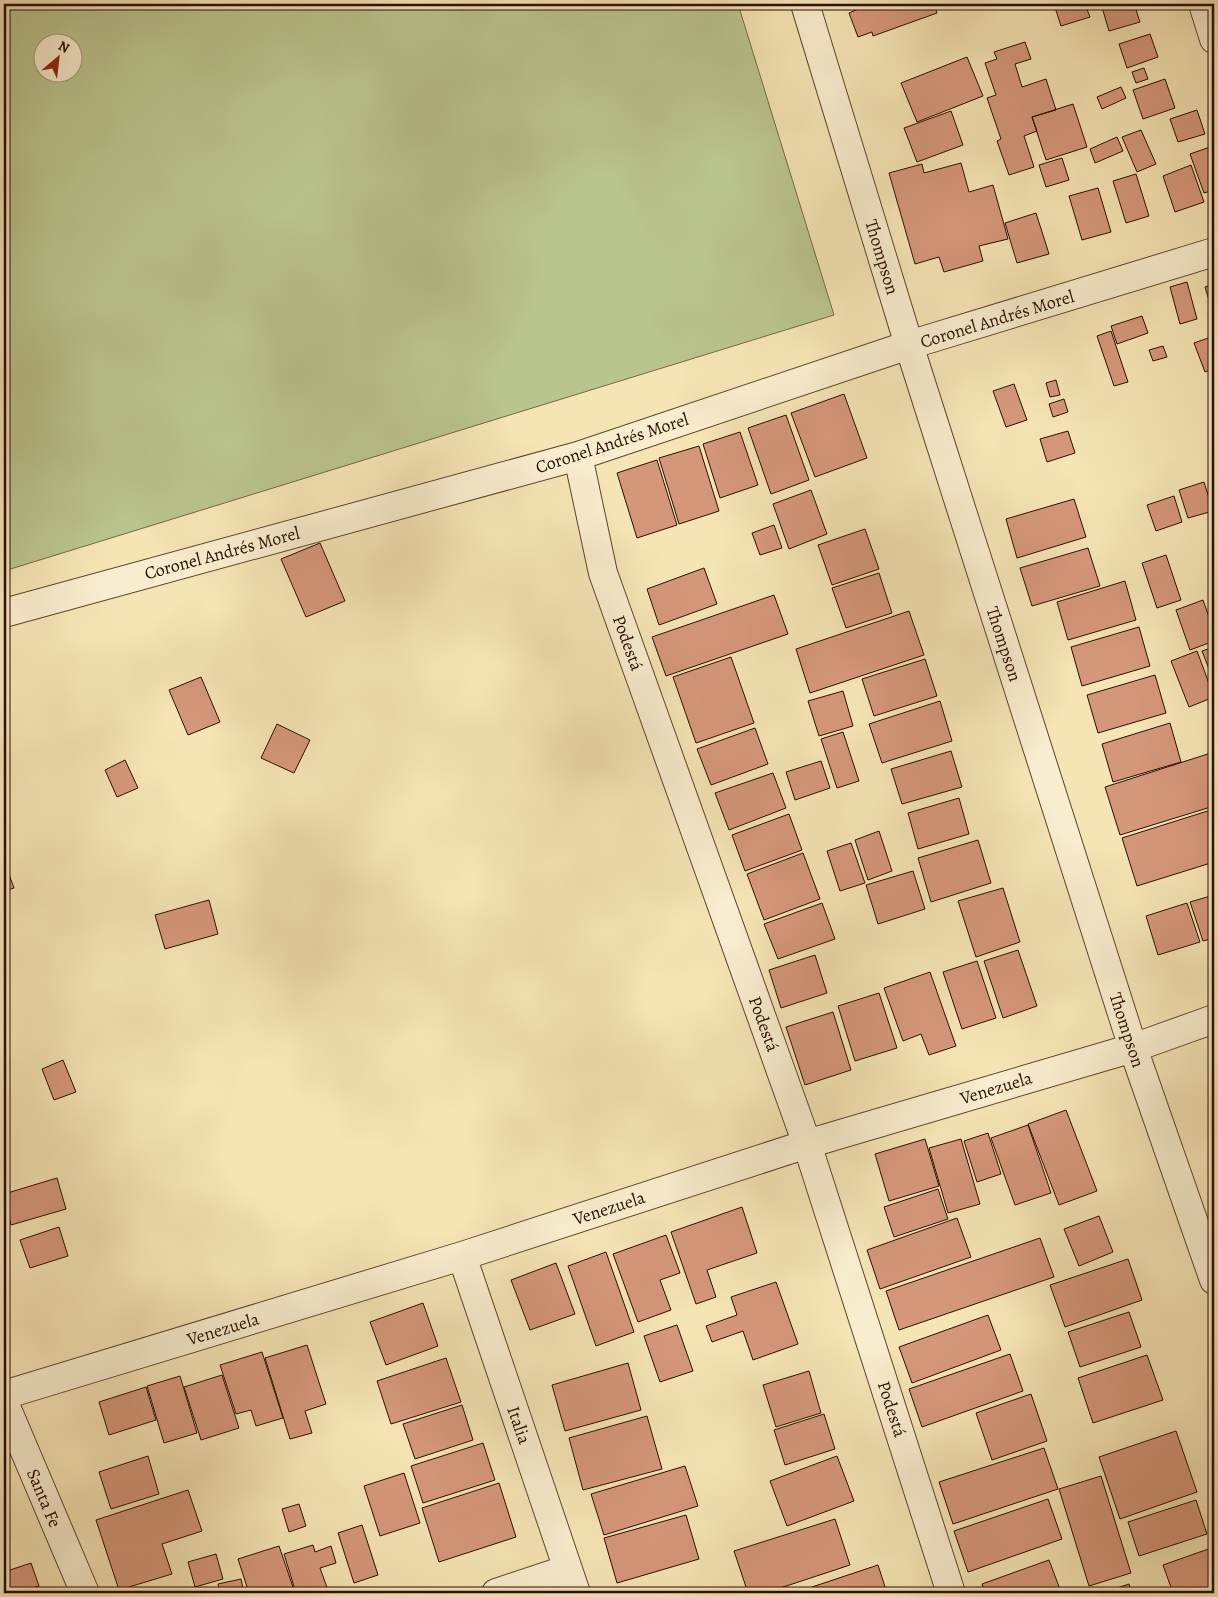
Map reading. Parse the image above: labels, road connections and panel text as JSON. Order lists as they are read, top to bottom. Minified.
{"streets":{"street":["Thompson","Coronel Andrés Morel","Podestá","Venezuela","Italia","Santa Fe"]},"crossings":[["Thompson","Coronel Andrés Morel"],["Thompson","Venezuela"],["Coronel Andrés Morel","Podestá"],["Podestá","Venezuela"],["Venezuela","Italia"]],"north":"top right"}
